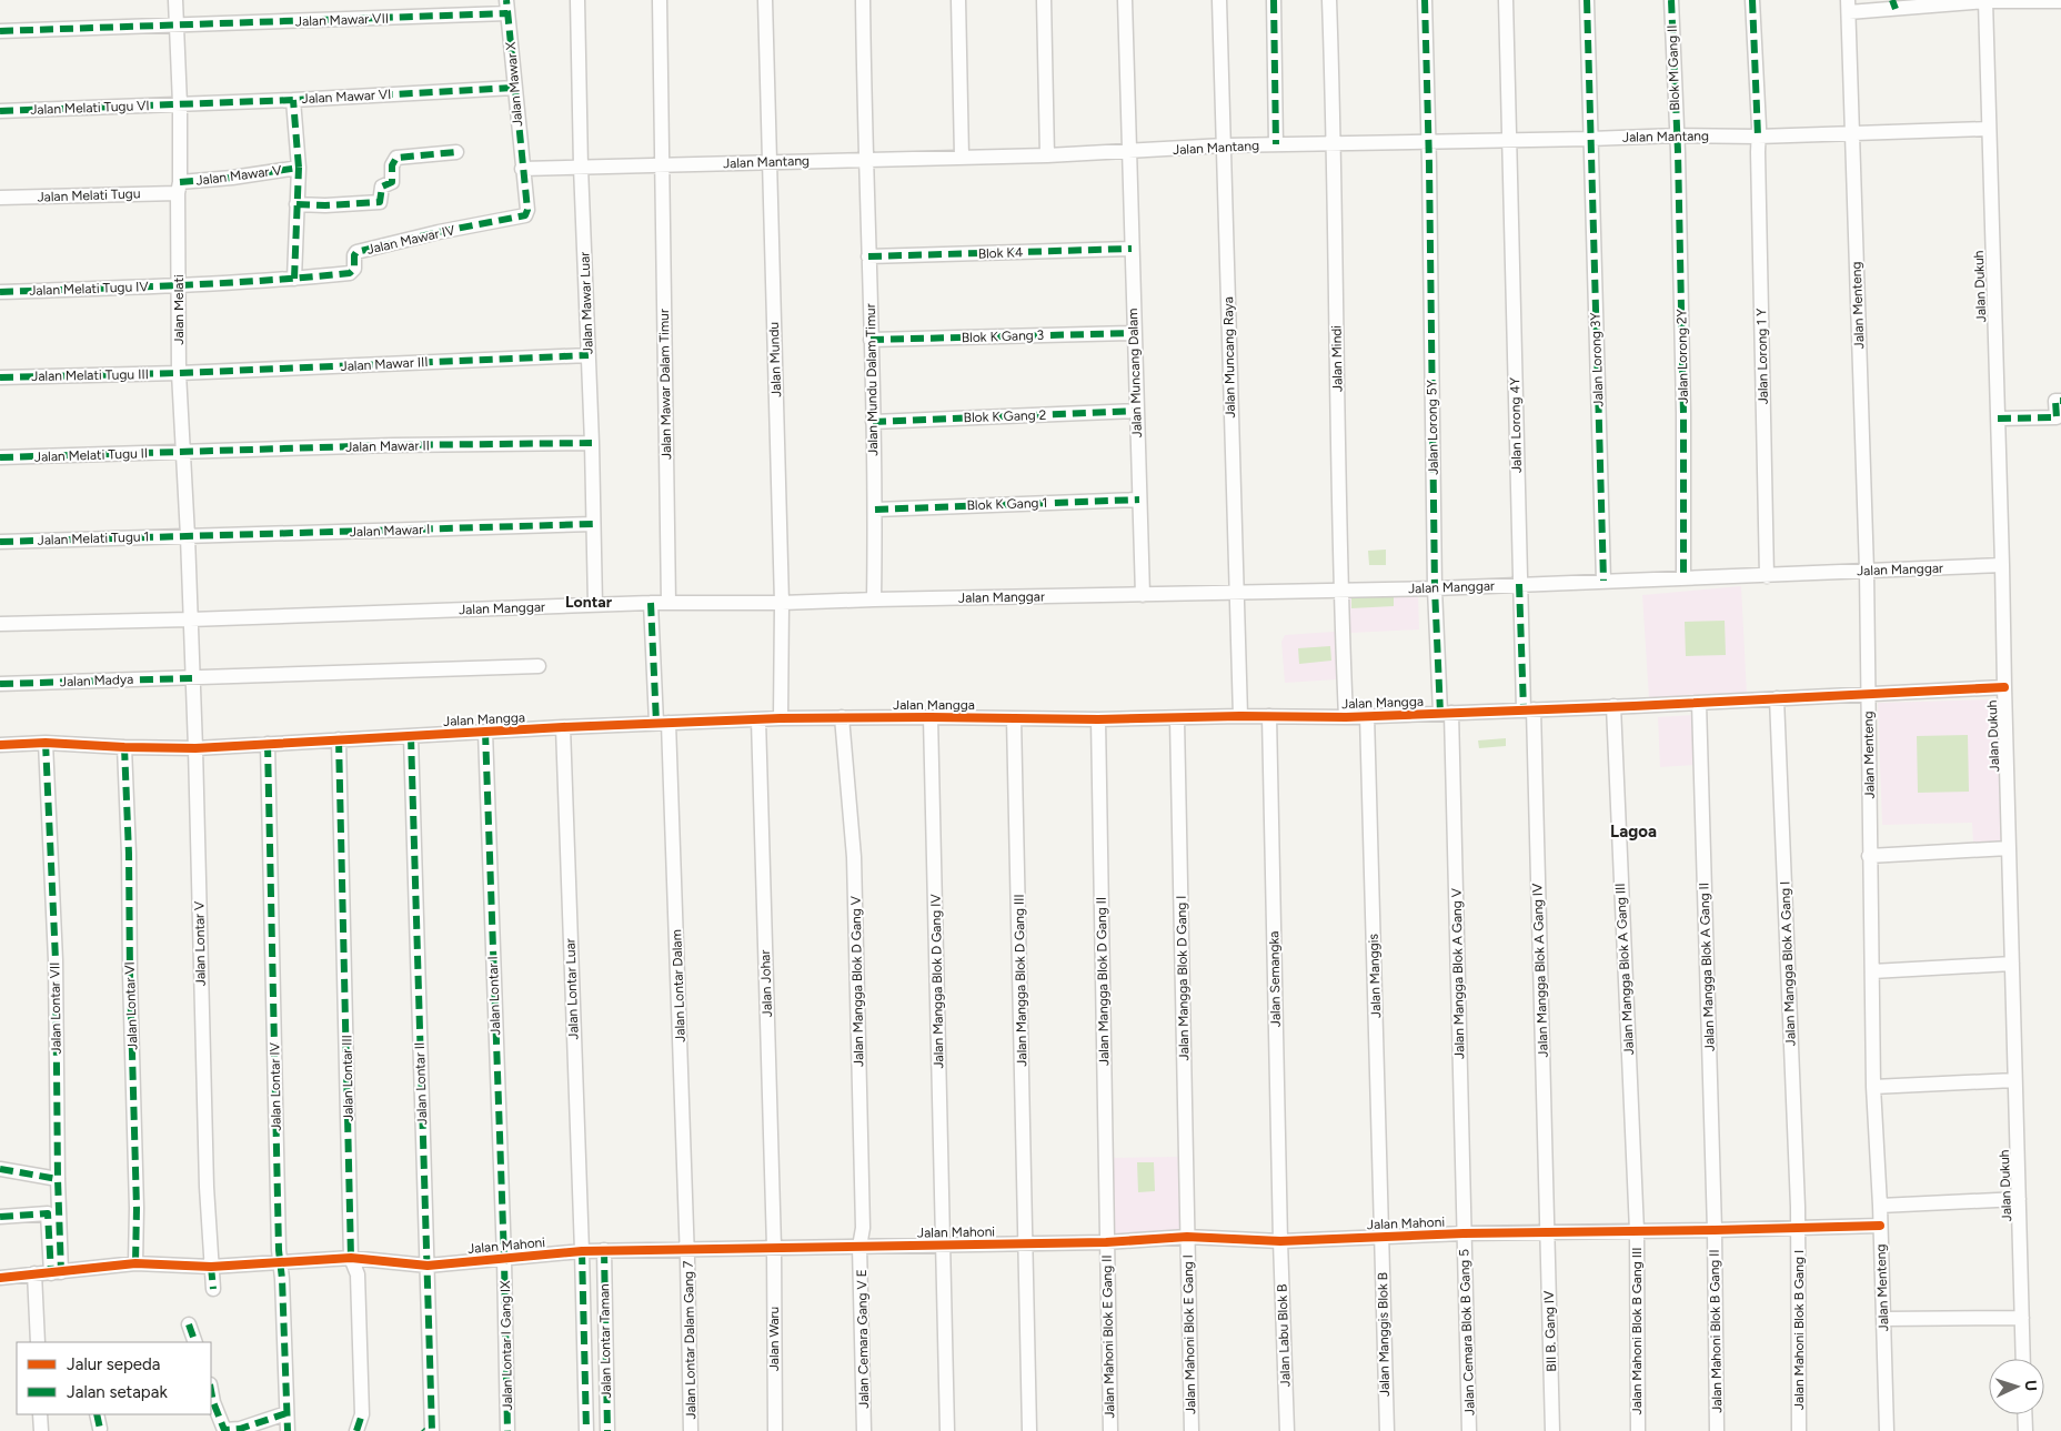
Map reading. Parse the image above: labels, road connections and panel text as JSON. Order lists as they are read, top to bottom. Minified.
{"streets":{"street":["Jalan Mawar VII","Blok M Gang II","Jalan Mawar X","Jalan Mawar VI","Jalan Melati Tugu VI","Jalan Mantang","Jalan Mawar V","Jalan Melati Tugu","Jalan Mawar IV","Blok K4","Jalan Dukuh","Jalan Melati Tugu IV","Jalan Mawar Luar","Jalan Menteng","Jalan Melati","Blok K Gang 3","Jalan Lorong 2Y","Jalan Lorong 1 Y","Jalan Muncang Raya","Jalan Mindi","Jalan Mundu","Jalan Lorong 3Y","Jalan Mawar III","Jalan Muncang Dalam","Jalan Melati Tugu III","Jalan Mundu Dalam Timur","Jalan Mawar Dalam Timur","Blok K Gang 2","Jalan Lorong 4Y","Jalan Lorong 5Y","Jalan Mawar II","Jalan Melati Tugu II","Blok K Gang 1","Jalan Mawar I","Jalan Melati Tugu 1","Jalan Manggar","Jalan Madya","Jalan Mangga","Jalan Lontar V","Jalan Mangga Blok A Gang I","Jalan Mangga Blok A Gang II","Jalan Mangga Blok A Gang III","Jalan Mangga Blok A Gang IV","Jalan Mangga Blok A Gang V","Jalan Manggis","Jalan Mangga Blok D Gang I","Jalan Semangka","Jalan Mangga Blok D Gang III","Jalan Mangga Blok D Gang V","Jalan Mangga Blok D Gang IV","Jalan Mangga Blok D Gang II","Jalan Johar","Jalan Lontar Dalam","Jalan Lontar Luar","Jalan Lontar I","Jalan Lontar VI","Jalan Lontar VII","Jalan Lontar III","Jalan Lontar II","Jalan Lontar IV","Jalan Mahoni","Jalan Mahoni Blok B Gang I","BII B. Gang IV","Jalan Mahoni Blok B Gang III","Jalan Mahoni Blok B Gang II","Jalan Cemara Blok B Gang 5","Jalan Mahoni Blok E Gang I","Jalan Manggis Blok B","Jalan Labu Blok B","Jalan Mahoni Blok E Gang II","Jalan Waru","Jalan Cemara Gang V E","Jalan Lontar Dalam Gang 7","Jalan Lontar Taman","Jalan Lontar I Gang IX"]},"crossings":[["Jalan Mawar VII","Jalan Mawar X"],["Jalan Mawar VII","Jalan Melati"],["Blok M Gang II","Jalan Mantang"],["Blok M Gang II","Jalan Lorong 2Y"],["Jalan Mawar X","Jalan Mawar VI"],["Jalan Mawar X","Jalan Mawar IV"],["Jalan Mawar VI","Jalan Melati Tugu VI"],["Jalan Mawar VI","Jalan Mawar V"],["Jalan Mawar VI","Jalan Melati"],["Jalan Melati Tugu VI","Jalan Melati"],["Jalan Mantang","Jalan Dukuh"],["Jalan Mantang","Jalan Mawar Luar"],["Jalan Mantang","Jalan Menteng"],["Jalan Mantang","Jalan Lorong 2Y"],["Jalan Mantang","Jalan Lorong 1 Y"],["Jalan Mantang","Jalan Muncang Raya"],["Jalan Mantang","Jalan Mindi"],["Jalan Mantang","Jalan Mundu"],["Jalan Mantang","Jalan Lorong 3Y"],["Jalan Mantang","Jalan Muncang Dalam"],["Jalan Mantang","Jalan Mundu Dalam Timur"],["Jalan Mantang","Jalan Mawar Dalam Timur"],["Jalan Mantang","Jalan Lorong 4Y"],["Jalan Mantang","Jalan Lorong 5Y"],["Jalan Mawar V","Jalan Melati Tugu"],["Jalan Mawar V","Jalan Mawar IV"],["Jalan Mawar V","Jalan Melati"],["Jalan Melati Tugu","Jalan Melati"],["Jalan Mawar IV","Jalan Melati Tugu IV"],["Jalan Mawar IV","Jalan Melati"],["Blok K4","Jalan Muncang Dalam"],["Blok K4","Jalan Mundu Dalam Timur"],["Jalan Dukuh","Jalan Manggar"],["Jalan Dukuh","Jalan Mangga"],["Jalan Melati Tugu IV","Jalan Melati"],["Jalan Mawar Luar","Jalan Mawar III"],["Jalan Mawar Luar","Jalan Mawar II"],["Jalan Mawar Luar","Jalan Mawar I"],["Jalan Mawar Luar","Jalan Manggar"],["Jalan Menteng","Jalan Manggar"],["Jalan Menteng","Jalan Mangga"],["Jalan Menteng","Jalan Mahoni"],["Jalan Melati","Jalan Mawar III"],["Jalan Melati","Jalan Melati Tugu III"],["Jalan Melati","Jalan Mawar II"],["Jalan Melati","Jalan Melati Tugu II"],["Jalan Melati","Jalan Mawar I"],["Jalan Melati","Jalan Melati Tugu 1"],["Jalan Melati","Jalan Manggar"],["Jalan Melati","Jalan Lontar V"],["Blok K Gang 3","Jalan Muncang Dalam"],["Blok K Gang 3","Jalan Mundu Dalam Timur"],["Jalan Lorong 2Y","Jalan Manggar"],["Jalan Lorong 1 Y","Jalan Manggar"],["Jalan Muncang Raya","Jalan Manggar"],["Jalan Muncang Raya","Jalan Mangga"],["Jalan Mindi","Jalan Manggar"],["Jalan Mindi","Jalan Mangga"],["Jalan Mundu","Jalan Manggar"],["Jalan Mundu","Jalan Mangga"],["Jalan Lorong 3Y","Jalan Manggar"],["Jalan Mawar III","Jalan Melati Tugu III"],["Jalan Muncang Dalam","Blok K Gang 2"],["Jalan Muncang Dalam","Blok K Gang 1"],["Jalan Muncang Dalam","Jalan Manggar"],["Jalan Mundu Dalam Timur","Blok K Gang 2"],["Jalan Mundu Dalam Timur","Blok K Gang 1"],["Jalan Mundu Dalam Timur","Jalan Manggar"],["Jalan Mawar Dalam Timur","Jalan Manggar"],["Jalan Lorong 4Y","Jalan Manggar"],["Jalan Lorong 4Y","Jalan Mangga"],["Jalan Lorong 4Y","Jalan Mangga Blok A Gang IV"],["Jalan Lorong 5Y","Jalan Manggar"],["Jalan Lorong 5Y","Jalan Mangga"],["Jalan Lorong 5Y","Jalan Mangga Blok A Gang V"],["Jalan Mawar II","Jalan Melati Tugu II"],["Jalan Mawar I","Jalan Melati Tugu 1"],["Jalan Manggar","Jalan Lontar V"],["Jalan Manggar","Jalan Lontar Dalam"],["Jalan Madya","Jalan Lontar V"],["Jalan Mangga","Jalan Lontar V"],["Jalan Mangga","Jalan Mangga Blok A Gang I"],["Jalan Mangga","Jalan Mangga Blok A Gang II"],["Jalan Mangga","Jalan Mangga Blok A Gang III"],["Jalan Mangga","Jalan Mangga Blok A Gang IV"],["Jalan Mangga","Jalan Mangga Blok A Gang V"],["Jalan Mangga","Jalan Manggis"],["Jalan Mangga","Jalan Mangga Blok D Gang I"],["Jalan Mangga","Jalan Semangka"],["Jalan Mangga","Jalan Mangga Blok D Gang III"],["Jalan Mangga","Jalan Mangga Blok D Gang V"],["Jalan Mangga","Jalan Mangga Blok D Gang IV"],["Jalan Mangga","Jalan Mangga Blok D Gang II"],["Jalan Mangga","Jalan Johar"],["Jalan Mangga","Jalan Lontar Dalam"],["Jalan Mangga","Jalan Lontar Luar"],["Jalan Mangga","Jalan Lontar I"],["Jalan Mangga","Jalan Lontar VI"],["Jalan Mangga","Jalan Lontar VII"],["Jalan Mangga","Jalan Lontar III"],["Jalan Mangga","Jalan Lontar II"],["Jalan Mangga","Jalan Lontar IV"],["Jalan Lontar V","Jalan Mahoni"],["Jalan Mangga Blok A Gang I","Jalan Mahoni"],["Jalan Mangga Blok A Gang I","Jalan Mahoni Blok B Gang I"],["Jalan Mangga Blok A Gang II","Jalan Mahoni"],["Jalan Mangga Blok A Gang II","Jalan Mahoni Blok B Gang II"],["Jalan Mangga Blok A Gang III","Jalan Mahoni"],["Jalan Mangga Blok A Gang III","Jalan Mahoni Blok B Gang III"],["Jalan Mangga Blok A Gang IV","Jalan Mahoni"],["Jalan Mangga Blok A Gang IV","BII B. Gang IV"],["Jalan Mangga Blok A Gang V","Jalan Mahoni"],["Jalan Mangga Blok A Gang V","Jalan Cemara Blok B Gang 5"],["Jalan Manggis","Jalan Mahoni"],["Jalan Manggis","Jalan Manggis Blok B"],["Jalan Mangga Blok D Gang I","Jalan Mahoni"],["Jalan Mangga Blok D Gang I","Jalan Mahoni Blok E Gang I"],["Jalan Semangka","Jalan Mahoni"],["Jalan Semangka","Jalan Labu Blok B"],["Jalan Mangga Blok D Gang III","Jalan Mahoni"],["Jalan Mangga Blok D Gang V","Jalan Mahoni"],["Jalan Mangga Blok D Gang V","Jalan Cemara Gang V E"],["Jalan Mangga Blok D Gang IV","Jalan Mahoni"],["Jalan Mangga Blok D Gang II","Jalan Mahoni"],["Jalan Mangga Blok D Gang II","Jalan Mahoni Blok E Gang II"],["Jalan Johar","Jalan Mahoni"],["Jalan Johar","Jalan Waru"],["Jalan Lontar Dalam","Jalan Mahoni"],["Jalan Lontar Dalam","Jalan Lontar Dalam Gang 7"],["Jalan Lontar Luar","Jalan Mahoni"],["Jalan Lontar Luar","Jalan Lontar Taman"],["Jalan Lontar I","Jalan Mahoni"],["Jalan Lontar I","Jalan Lontar I Gang IX"],["Jalan Lontar VI","Jalan Mahoni"],["Jalan Lontar VII","Jalan Mahoni"],["Jalan Lontar III","Jalan Mahoni"],["Jalan Lontar II","Jalan Mahoni"],["Jalan Lontar IV","Jalan Mahoni"],["Jalan Mahoni","Jalan Mahoni Blok B Gang I"],["Jalan Mahoni","BII B. Gang IV"],["Jalan Mahoni","Jalan Mahoni Blok B Gang III"],["Jalan Mahoni","Jalan Mahoni Blok B Gang II"],["Jalan Mahoni","Jalan Cemara Blok B Gang 5"],["Jalan Mahoni","Jalan Mahoni Blok E Gang I"],["Jalan Mahoni","Jalan Manggis Blok B"],["Jalan Mahoni","Jalan Labu Blok B"],["Jalan Mahoni","Jalan Mahoni Blok E Gang II"],["Jalan Mahoni","Jalan Waru"],["Jalan Mahoni","Jalan Cemara Gang V E"],["Jalan Mahoni","Jalan Lontar Dalam Gang 7"],["Jalan Mahoni","Jalan Lontar Taman"],["Jalan Mahoni","Jalan Lontar I Gang IX"]],"districts":["Lontar","Lagoa"],"legend":["Jalur sepeda","Jalan setapak"],"north":"right"}
